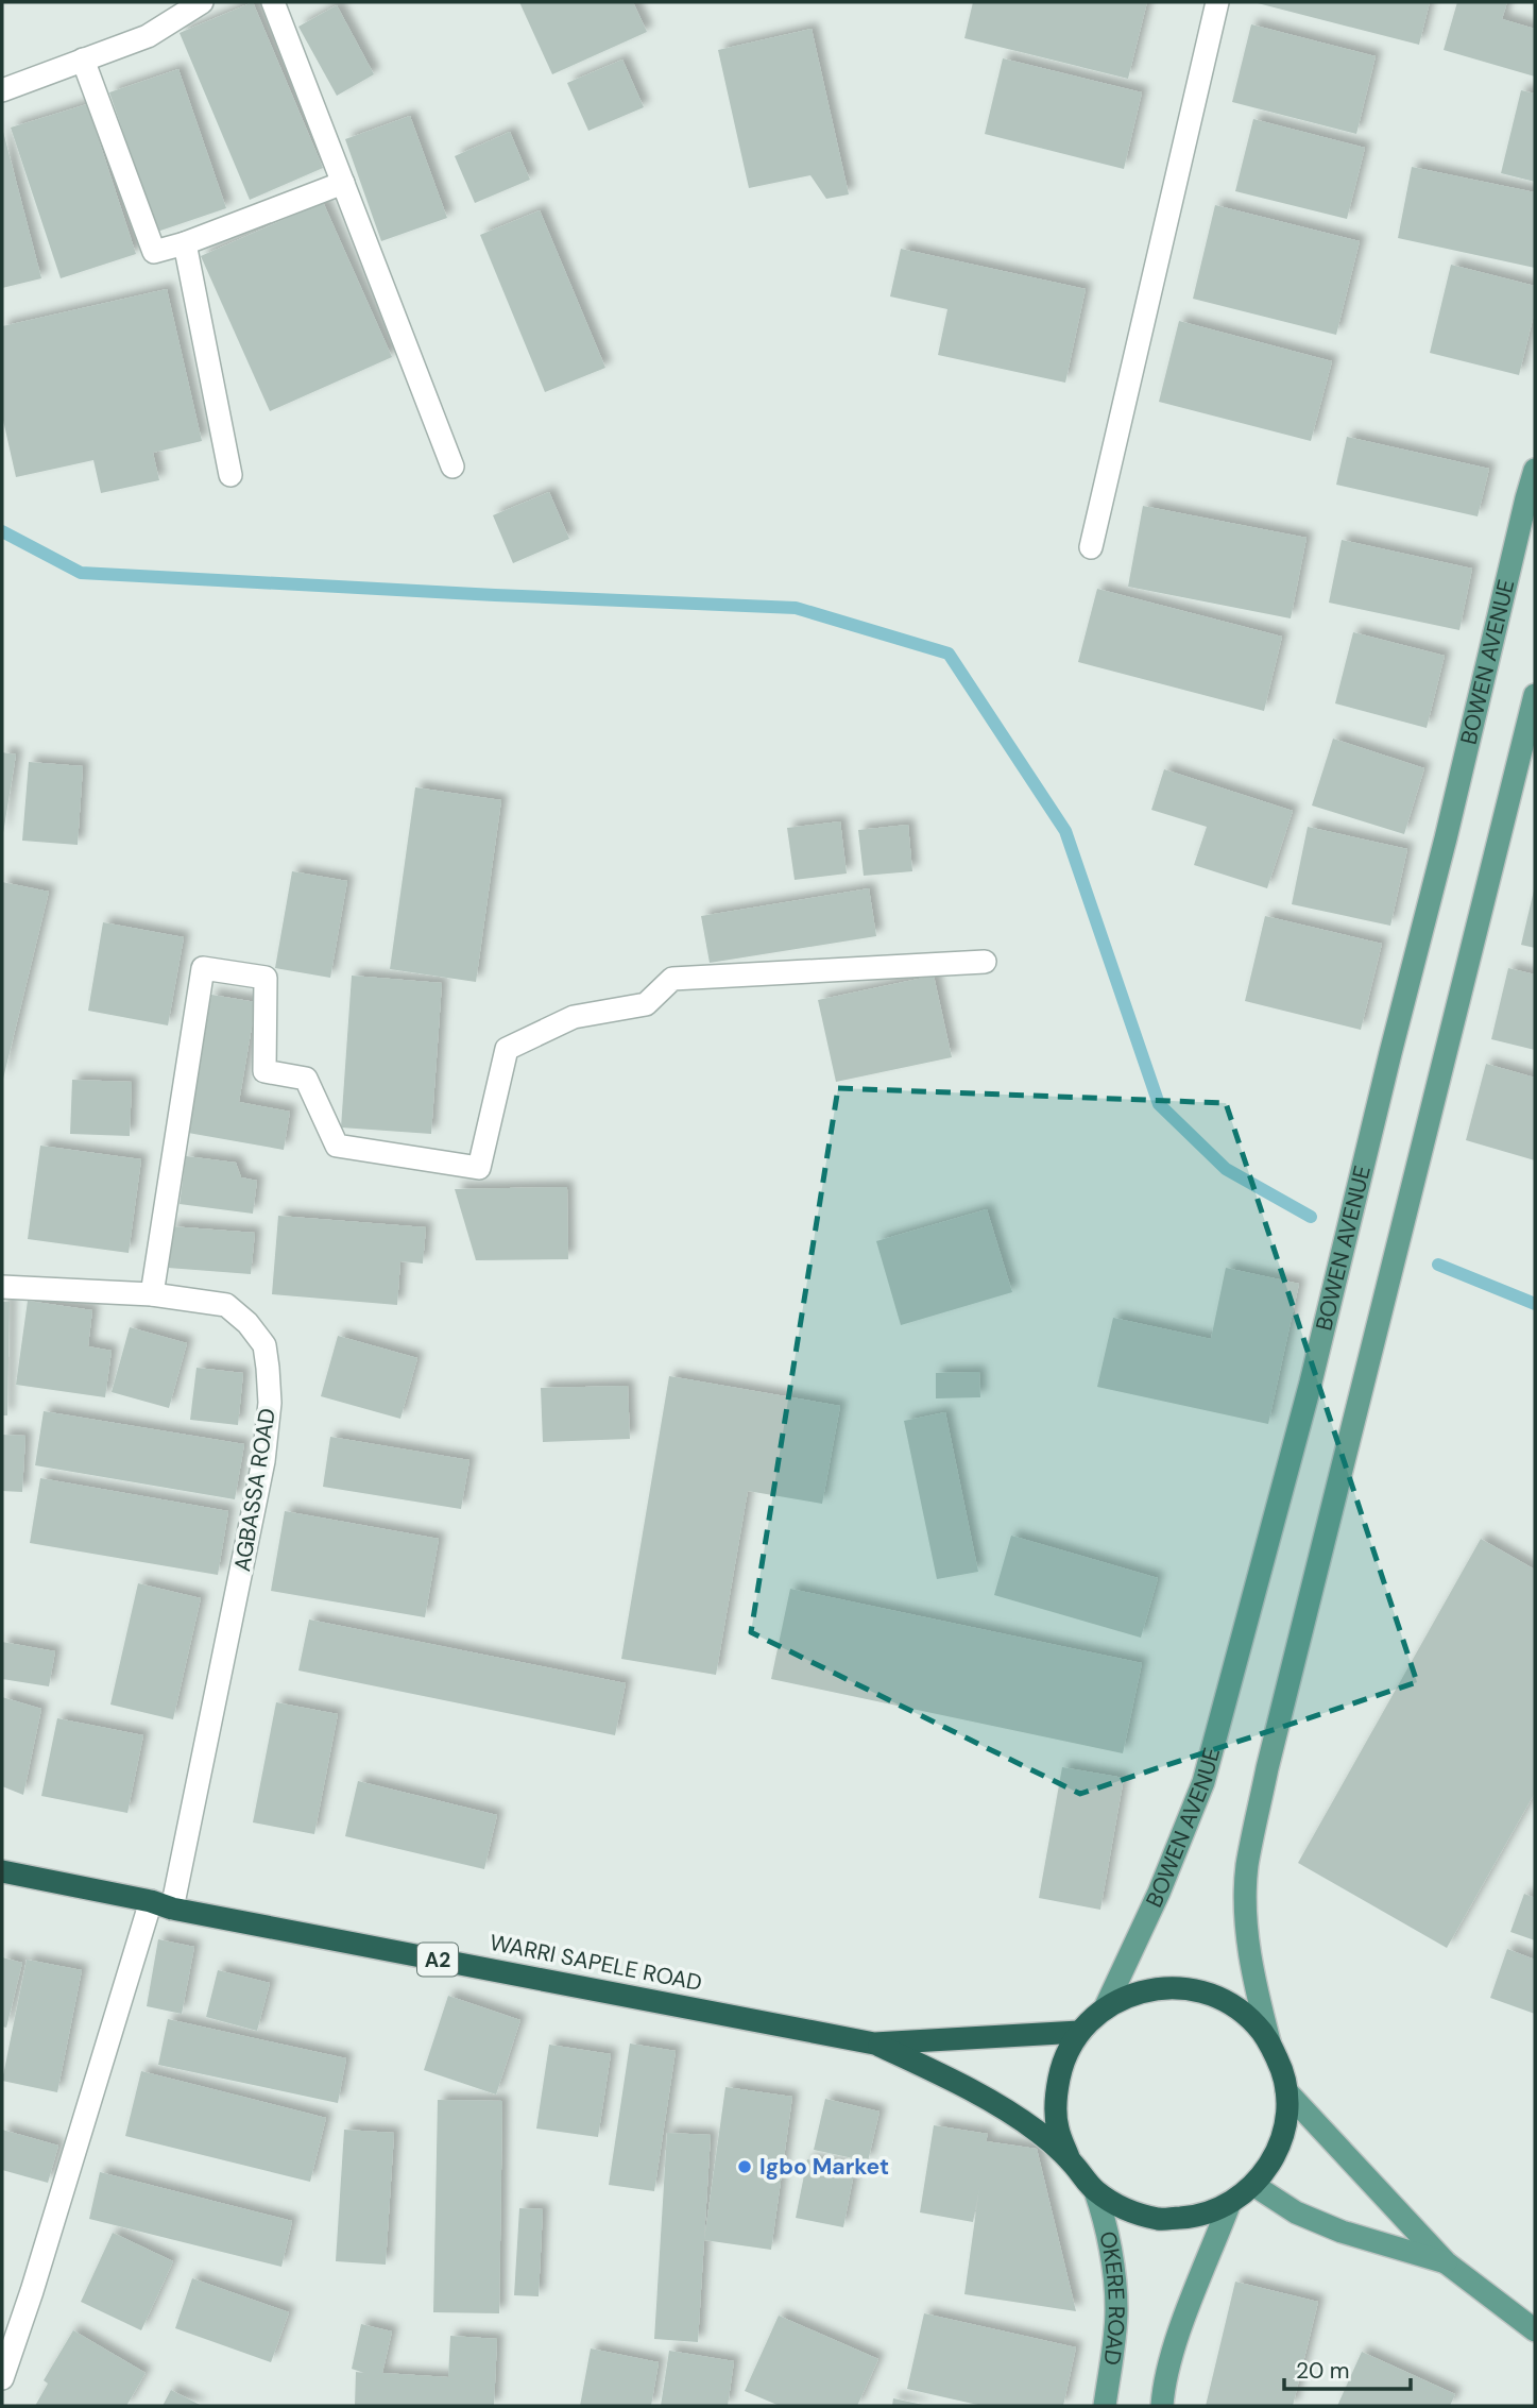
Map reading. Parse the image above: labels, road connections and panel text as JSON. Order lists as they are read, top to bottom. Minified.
{"streets":{"highway":["A2","WARRI SAPELE ROAD"],"main road":["BOWEN AVENUE","OKERE ROAD"],"street":["AGBASSA ROAD"]},"crossings":[["BOWEN AVENUE","WARRI SAPELE ROAD"],["BOWEN AVENUE","OKERE ROAD"],["AGBASSA ROAD","WARRI SAPELE ROAD"],["WARRI SAPELE ROAD","OKERE ROAD"]],"places":["Igbo Market"],"scale_bar":"20 m"}
